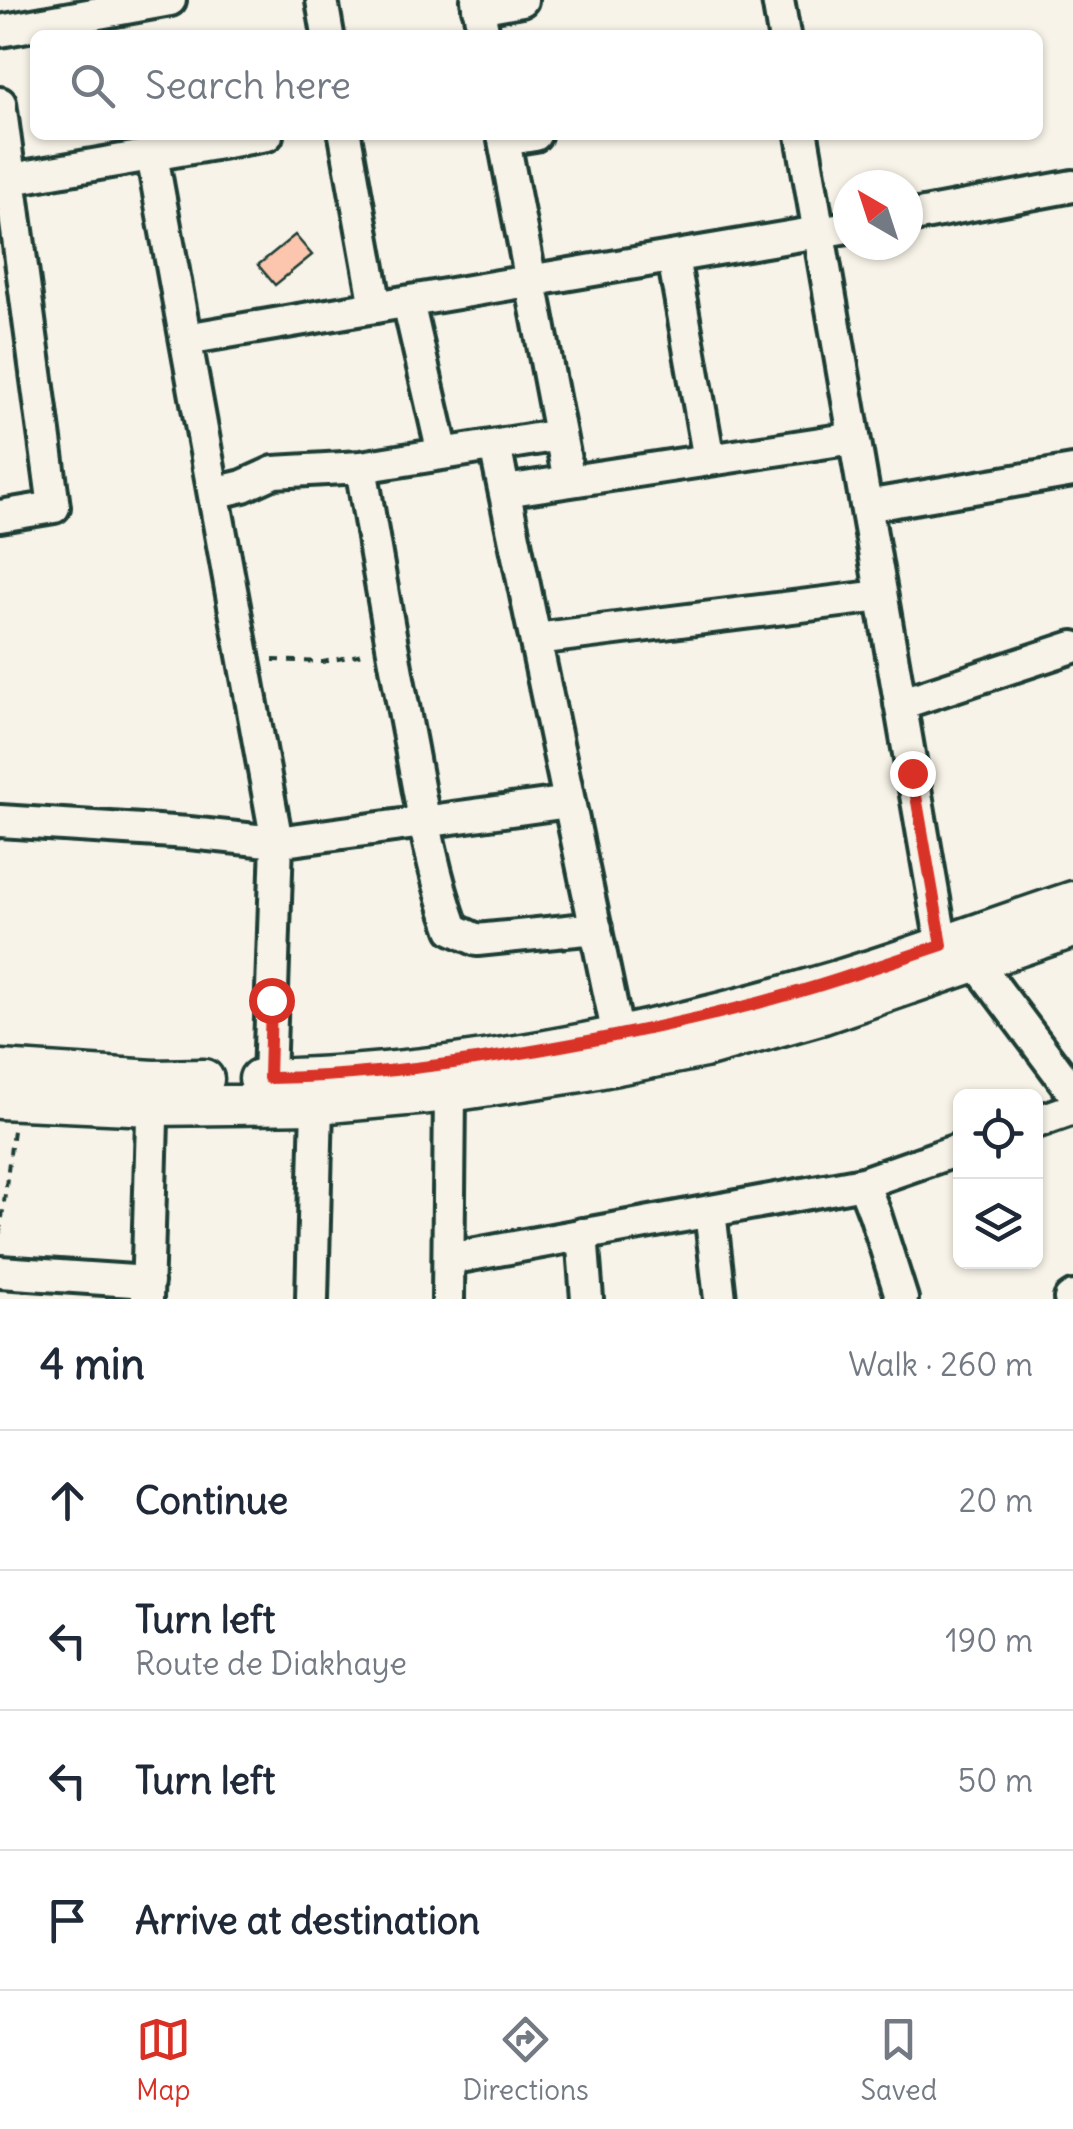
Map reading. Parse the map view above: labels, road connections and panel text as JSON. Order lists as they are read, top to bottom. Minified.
{"north":"top left","page":{"search":"Search here","heading":["4 min","Walk · 260 m"],"list":[["Continue","20 m"],["Turn left","Route de Diakhaye","190 m"],["Turn left","50 m"],"Arrive at destination"],"nav":["Map","Directions","Saved"]}}
